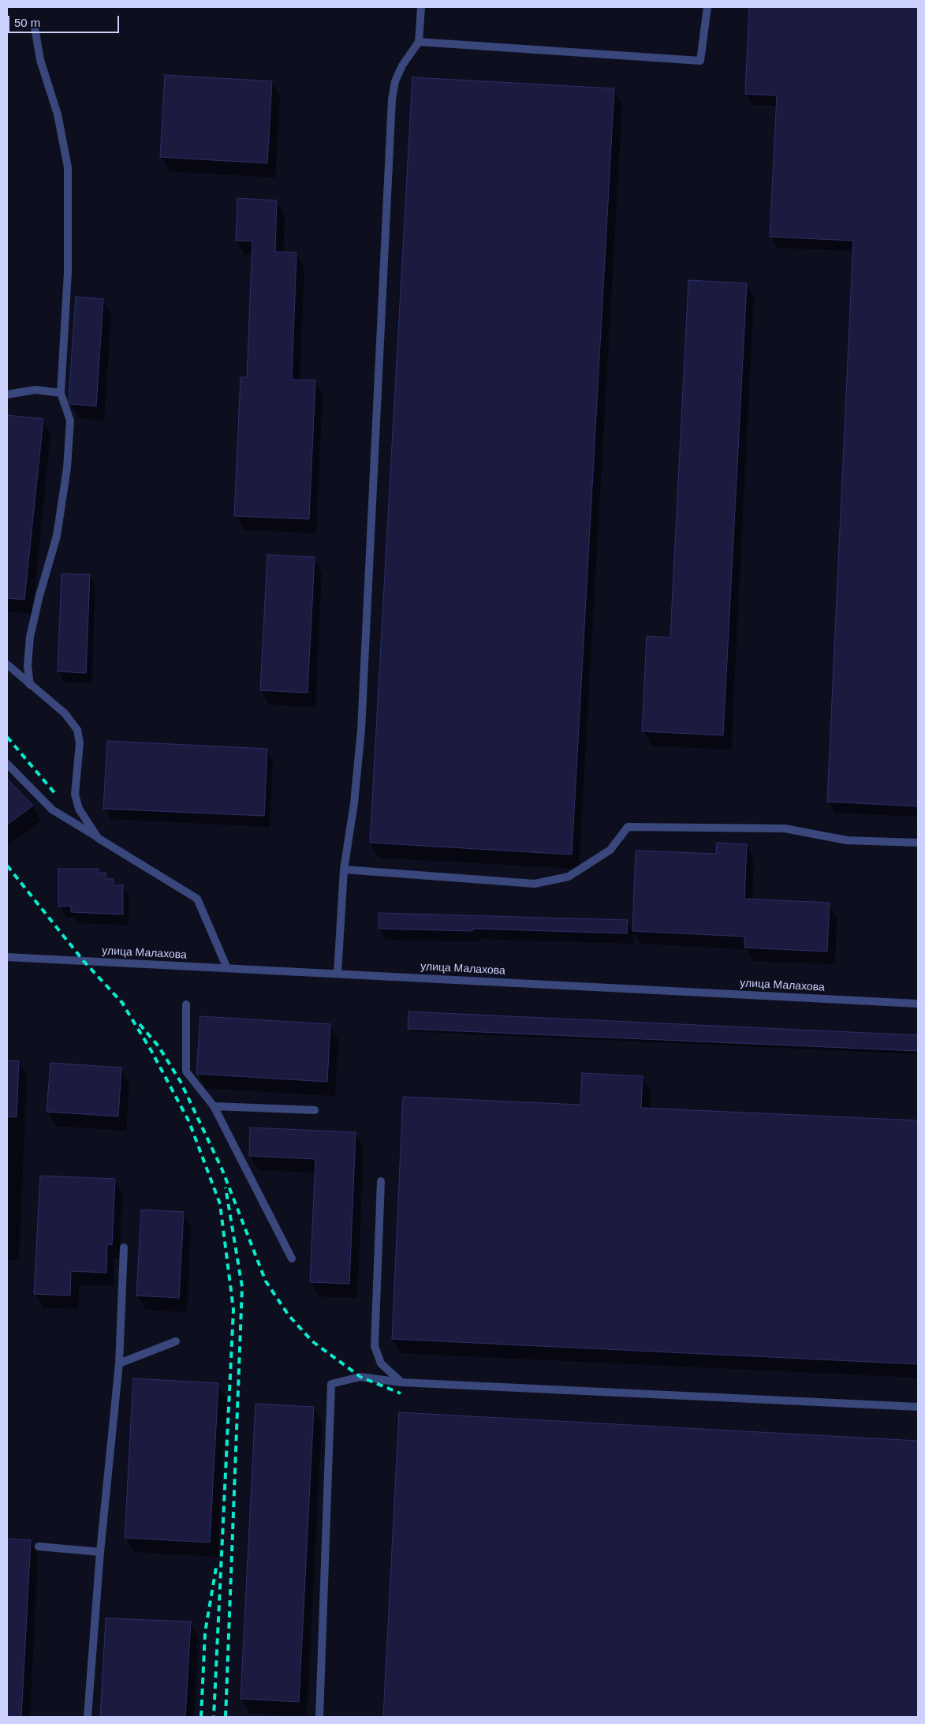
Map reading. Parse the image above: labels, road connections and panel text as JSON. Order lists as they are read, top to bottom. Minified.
{"streets":{"street":["улица Малахова"]},"scale_bar":"50 m"}
